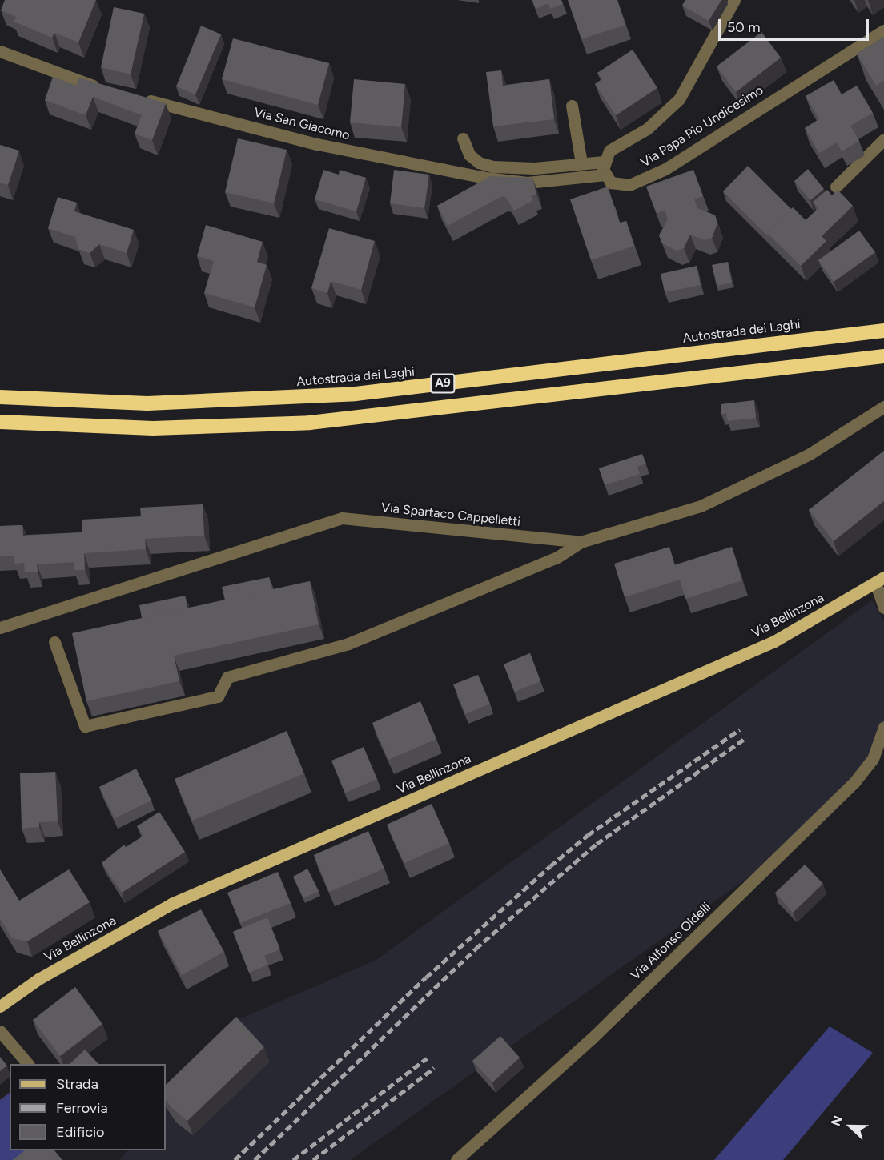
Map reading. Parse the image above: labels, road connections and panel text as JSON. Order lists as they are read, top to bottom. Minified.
{"streets":{"highway":["Autostrada dei Laghi","A9"],"main road":["Via Bellinzona"],"street":["Via San Giacomo","Via Papa Pio Undicesimo","Via Spartaco Cappelletti","Via Alfonso Oldelli"]},"crossings":[["Via San Giacomo","Via Papa Pio Undicesimo"]],"legend":["Strada","Ferrovia","Edificio"],"scale_bar":"50 m","north":"left"}
